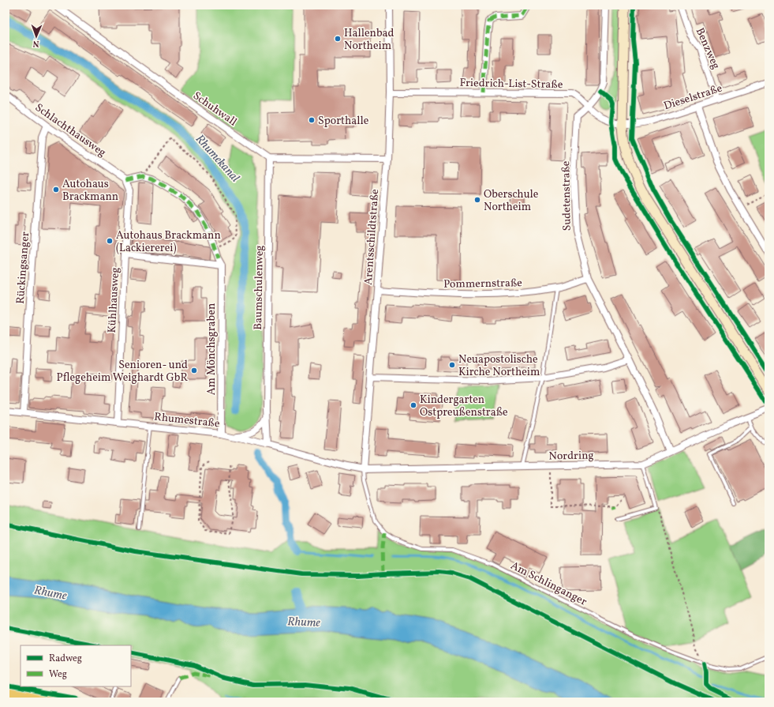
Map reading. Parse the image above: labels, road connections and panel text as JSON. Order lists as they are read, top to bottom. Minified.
{"streets":{"street":["Benzweg","Friedrich-List-Straße","Dieselstraße","Schuhwall","Schlachthausweg","Sudetenstraße","Arentsschildtstraße","Rückingsanger","Pommernstraße","Baumschulenweg","Kühlhausweg","Am Mönchsgraben","Rhumestraße","Nordring"],"lane":["Am Schlinganger"]},"crossings":[["Benzweg","Dieselstraße"],["Friedrich-List-Straße","Dieselstraße"],["Friedrich-List-Straße","Sudetenstraße"],["Friedrich-List-Straße","Arentsschildtstraße"],["Schuhwall","Baumschulenweg"],["Schlachthausweg","Rückingsanger"],["Schlachthausweg","Kühlhausweg"],["Sudetenstraße","Pommernstraße"],["Sudetenstraße","Nordring"],["Arentsschildtstraße","Pommernstraße"],["Arentsschildtstraße","Rhumestraße"],["Arentsschildtstraße","Nordring"],["Arentsschildtstraße","Am Schlinganger"],["Rückingsanger","Rhumestraße"],["Baumschulenweg","Rhumestraße"],["Kühlhausweg","Rhumestraße"],["Am Mönchsgraben","Rhumestraße"],["Rhumestraße","Nordring"],["Rhumestraße","Am Schlinganger"],["Nordring","Am Schlinganger"]],"water":["Rhumekanal","Rhume"],"places":["Hallenbad Northeim","Sporthalle","Autohaus Brackmann","Oberschule Northeim","Autohaus Brackmann (Lackiererei)","Neuapostolische Kirche Northeim","Senioren- und Pflegeheim Weighardt GbR","Kindergarten Ostpreußenstraße"],"legend":["Radweg","Weg"],"north":"bottom"}
